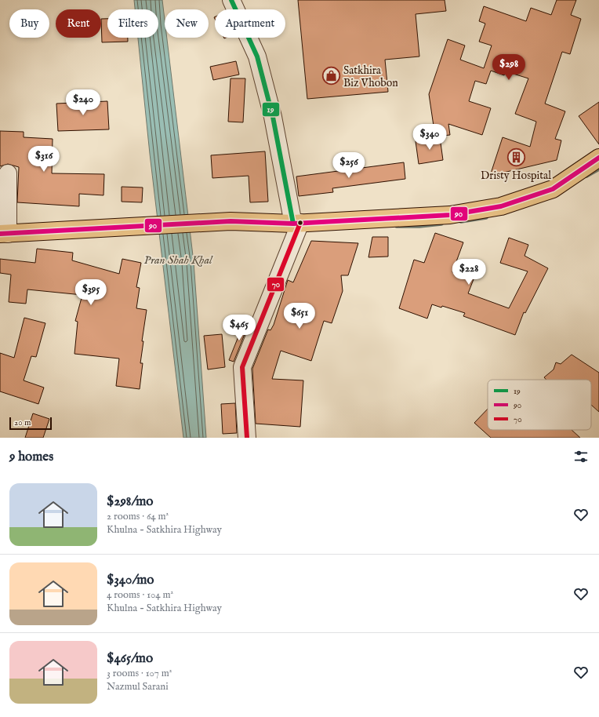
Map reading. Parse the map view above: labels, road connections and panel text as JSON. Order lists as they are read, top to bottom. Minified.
{"water":["Pran Shah Khal"],"places":{"shop":["Satkhira Biz Vhobon"],"building":["Dristy Hospital"]},"lines":["transit line 19","transit line 90","transit line 70"],"legend":["19","90","70"],"scale_bar":"20 m","page":{"chip":["Buy","Rent","Filters","New","Apartment"],"price":["$298","$240","$340","$316","$256","$228","$395","$651","$465"],"scale":"20 m","heading":"9 homes","list":[{"name":"$298/mo","note":"2 rooms · 64 m² · Khulna - Satkhira Highway"},{"name":"$340/mo","note":"4 rooms · 104 m² · Khulna - Satkhira Highway"},{"name":"$465/mo","note":"3 rooms · 107 m² · Nazmul Sarani"}]}}
